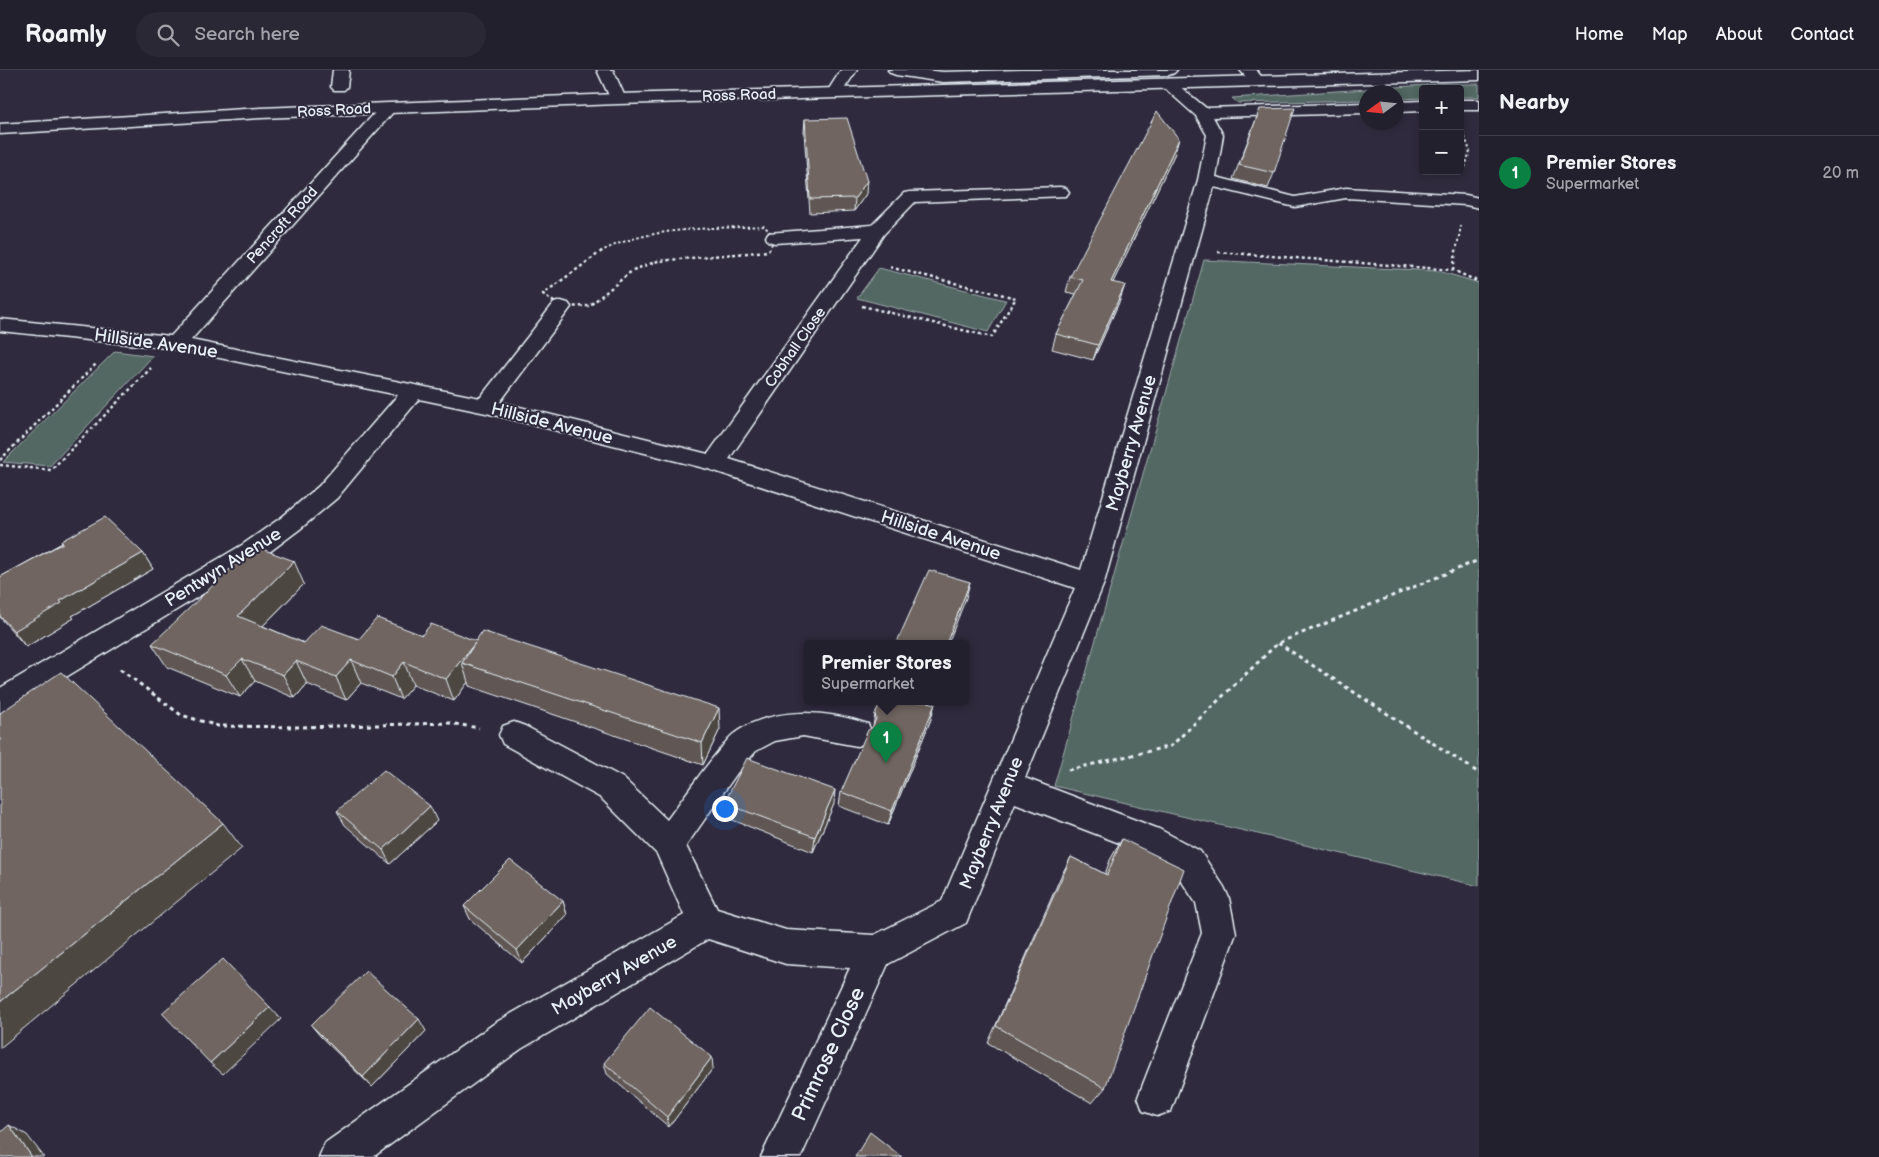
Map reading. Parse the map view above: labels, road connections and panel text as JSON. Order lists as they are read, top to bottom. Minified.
{"streets":{"main road":["Ross Road","Pencroft Road","Hillside Avenue","Cobhall Close","Mayberry Avenue","Pentwyn Avenue","Primrose Close"]},"crossings":[["Ross Road","Pencroft Road"],["Ross Road","Mayberry Avenue"],["Pencroft Road","Hillside Avenue"],["Hillside Avenue","Cobhall Close"],["Hillside Avenue","Mayberry Avenue"],["Hillside Avenue","Pentwyn Avenue"],["Mayberry Avenue","Primrose Close"]],"north":"left","page":{"header":"Roamly","search":"Search here","nav":["Home","Map","About","Contact"],"heading":"Nearby","map_buttons":["+","−"],"list":[{"mark":"1","name":"Premier Stores","note":"Supermarket","value":"20 m"}],"popup":["Premier Stores","Supermarket"],"pins":"1"}}
